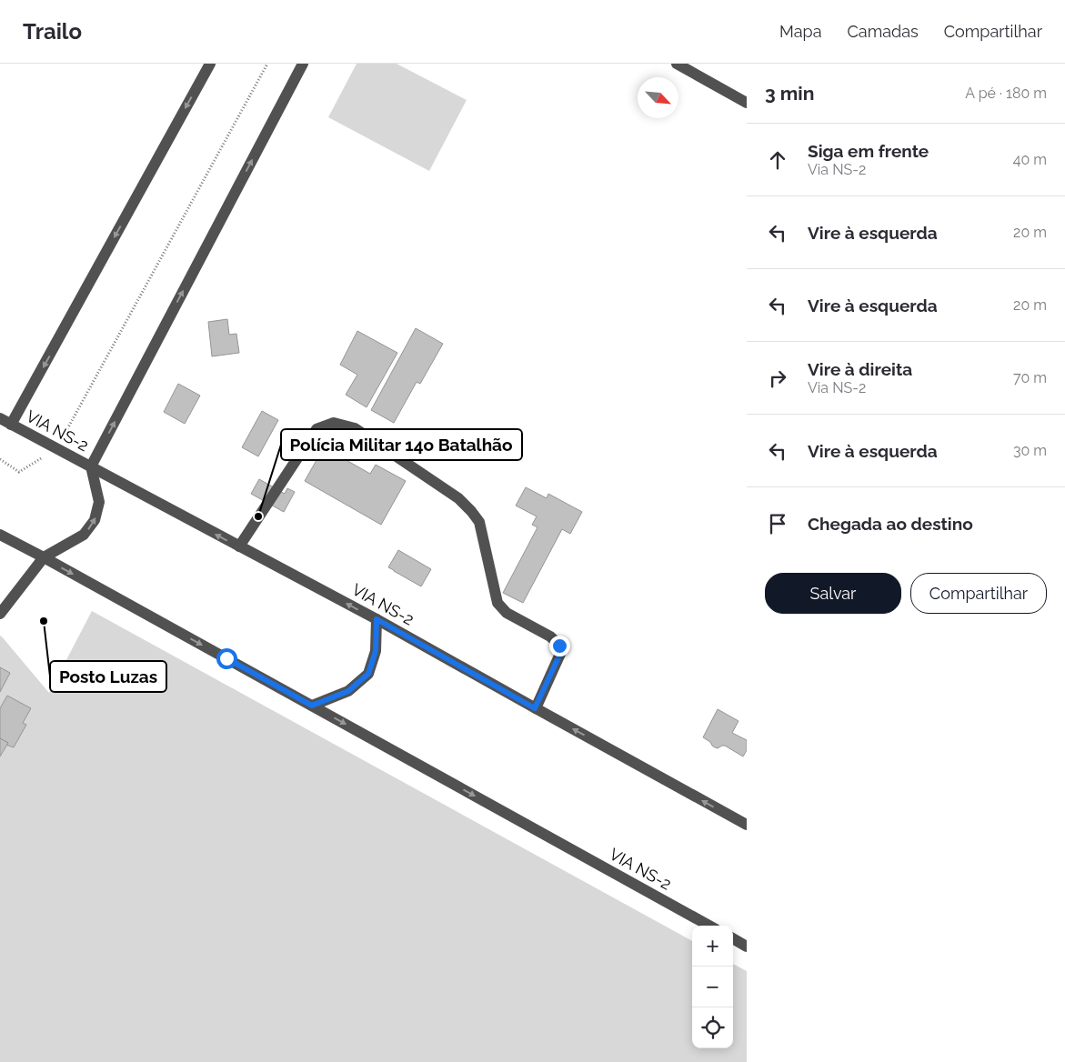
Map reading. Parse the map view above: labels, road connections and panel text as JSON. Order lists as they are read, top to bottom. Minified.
{"streets":{"street":["VIA NS-2"]},"places":["Polícia Militar 14o Batalhão","Posto Luzas"],"north":"bottom right","page":{"header":"Trailo","nav":["Mapa","Camadas","Compartilhar"],"heading":["3 min","A pé · 180 m"],"list":[["Siga em frente","Via NS-2","40 m"],["Vire à esquerda","20 m"],["Vire à esquerda","20 m"],["Vire à direita","Via NS-2","70 m"],["Vire à esquerda","30 m"],"Chegada ao destino"],"buttons":["Salvar","Compartilhar"],"map_buttons":["+","−"]}}
